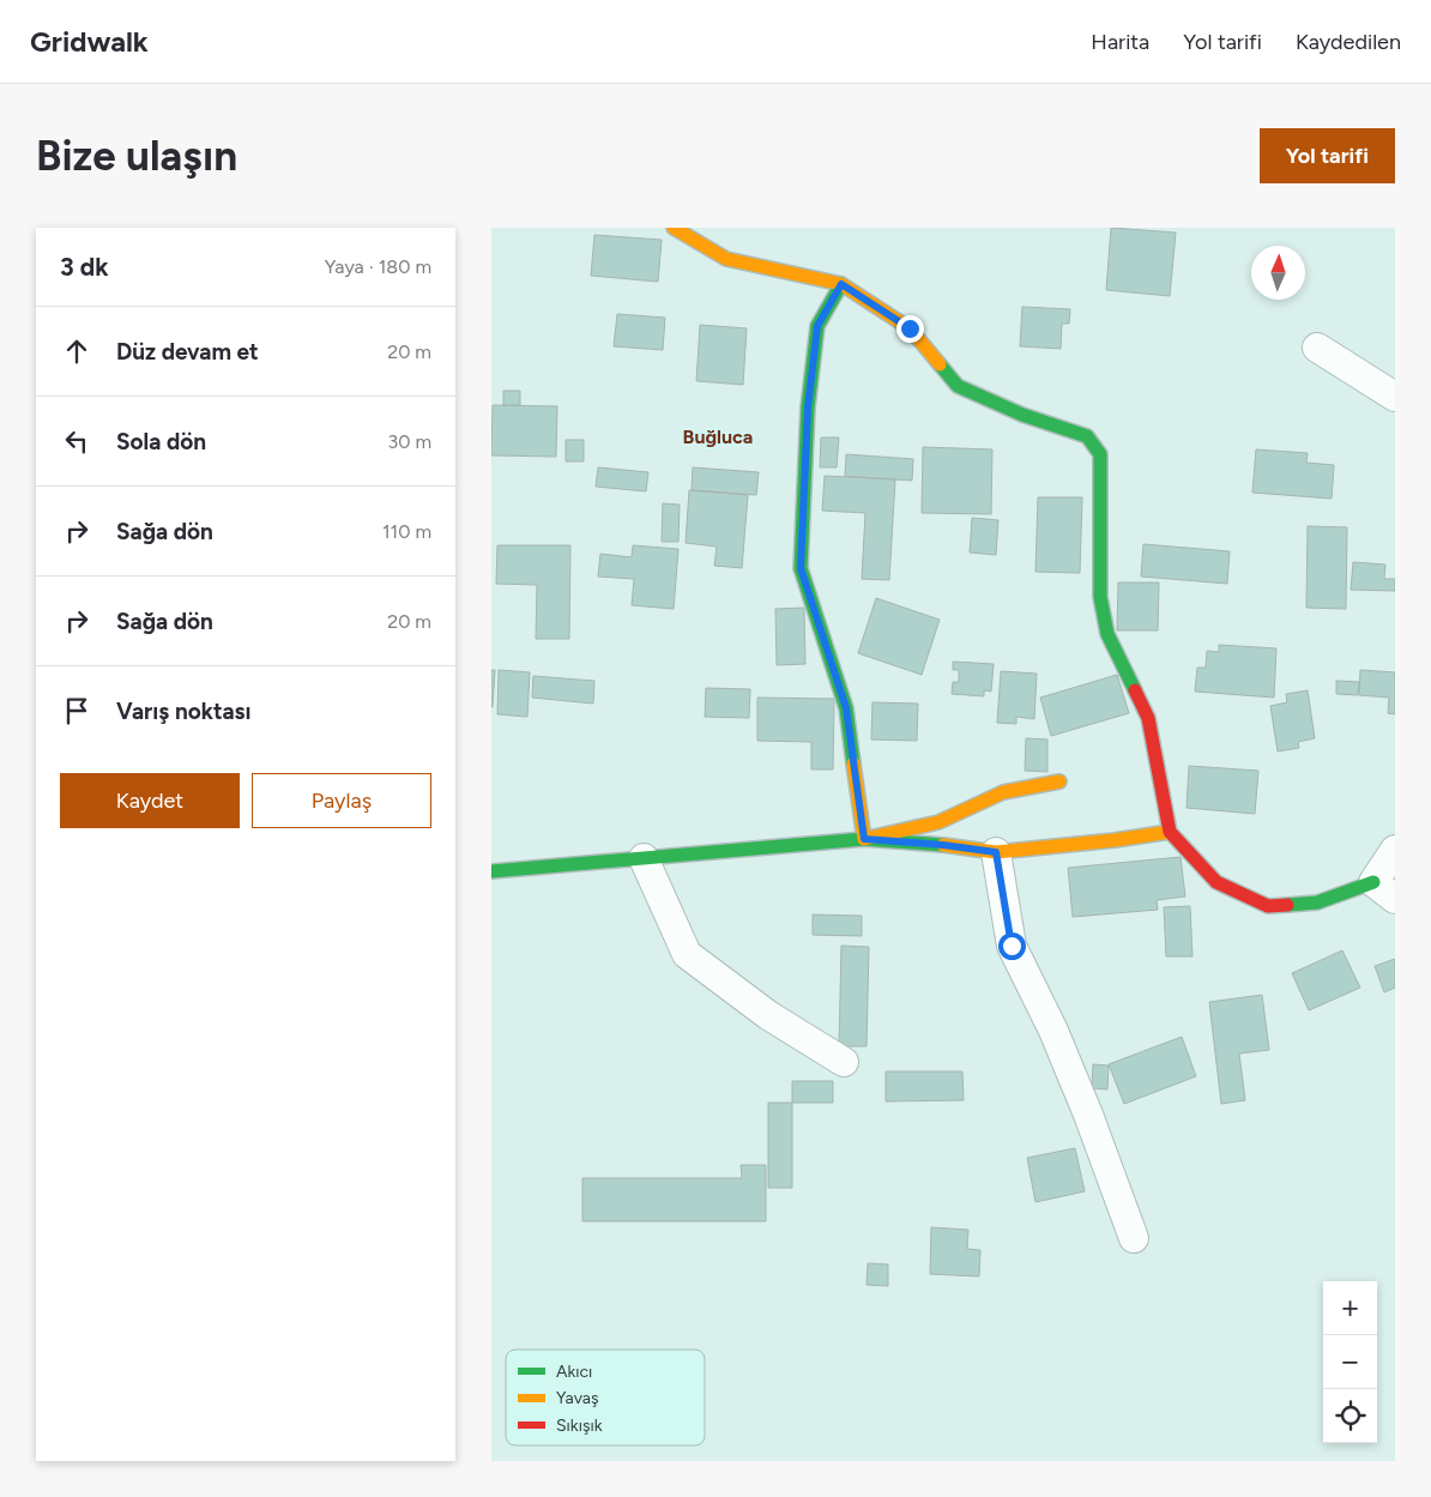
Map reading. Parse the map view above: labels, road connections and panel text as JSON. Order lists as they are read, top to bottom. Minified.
{"districts":["Buğluca"],"legend":["Akıcı","Yavaş","Sıkışık"],"north":"top","page":{"header":"Gridwalk","nav":["Harita","Yol tarifi","Kaydedilen"],"buttons":["Yol tarifi",["Kaydet","Paylaş"]],"title":"Bize ulaşın","heading":["3 dk","Yaya · 180 m"],"list":[["Düz devam et","20 m"],["Sola dön","30 m"],["Sağa dön","110 m"],["Sağa dön","20 m"],"Varış noktası"],"map_buttons":["+","−"]}}
